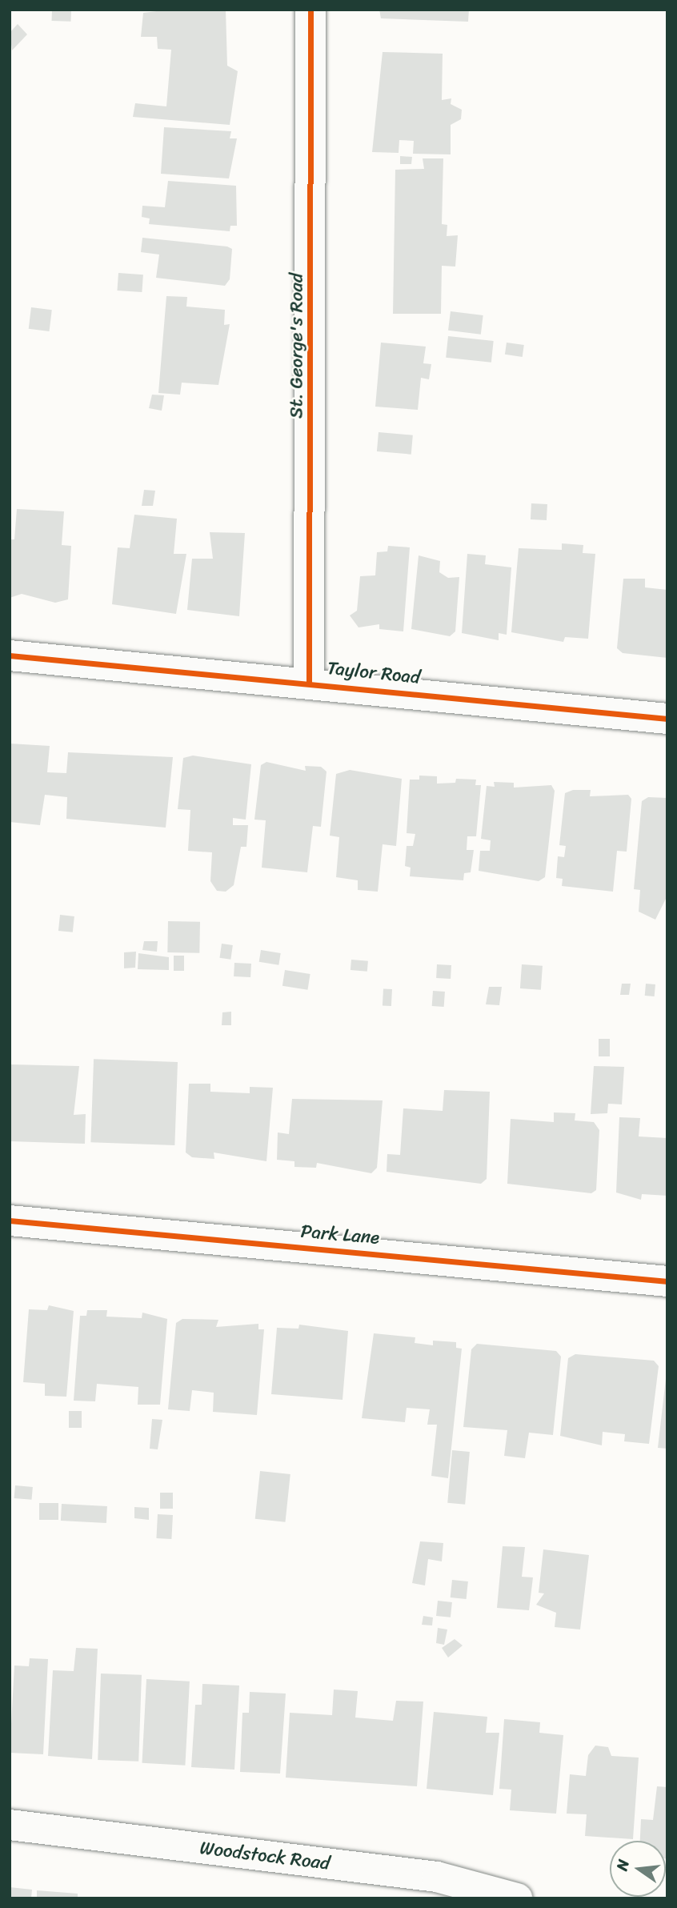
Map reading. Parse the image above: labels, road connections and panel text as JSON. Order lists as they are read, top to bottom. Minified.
{"streets":{"street":["St. George's Road","Taylor Road","Park Lane","Woodstock Road"]},"crossings":[["St. George's Road","Taylor Road"]],"north":"left"}
